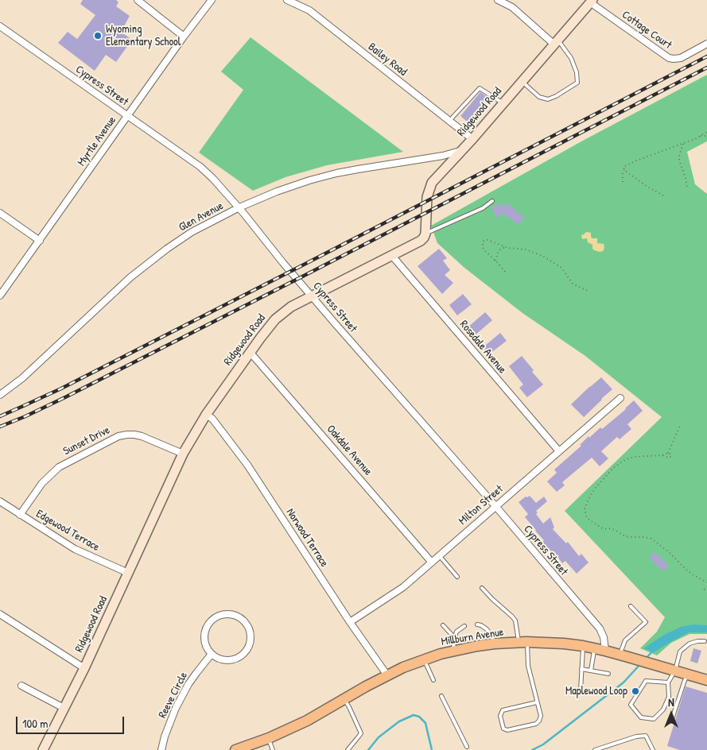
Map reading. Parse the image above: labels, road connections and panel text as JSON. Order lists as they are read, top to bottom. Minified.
{"streets":{"main road":["Millburn Avenue"],"street":["Cottage Court","Bailey Road","Cypress Street","Ridgewood Road","Myrtle Avenue","Glen Avenue","Rosedale Avenue","Sunset Drive","Oakdale Avenue","Milton Street","Edgewood Terrace","Norwood Terrace","Reeve Circle"]},"crossings":[["Cottage Court","Ridgewood Road"],["Bailey Road","Ridgewood Road"],["Cypress Street","Ridgewood Road"],["Cypress Street","Myrtle Avenue"],["Cypress Street","Glen Avenue"],["Cypress Street","Milton Street"],["Cypress Street","Millburn Avenue"],["Ridgewood Road","Glen Avenue"],["Ridgewood Road","Rosedale Avenue"],["Ridgewood Road","Sunset Drive"],["Ridgewood Road","Oakdale Avenue"],["Ridgewood Road","Edgewood Terrace"],["Ridgewood Road","Norwood Terrace"],["Rosedale Avenue","Milton Street"],["Sunset Drive","Edgewood Terrace"],["Oakdale Avenue","Milton Street"],["Milton Street","Norwood Terrace"],["Norwood Terrace","Millburn Avenue"]],"places":["Wyoming Elementary School","Maplewood Loop"],"scale_bar":"100 m","north":"top"}
